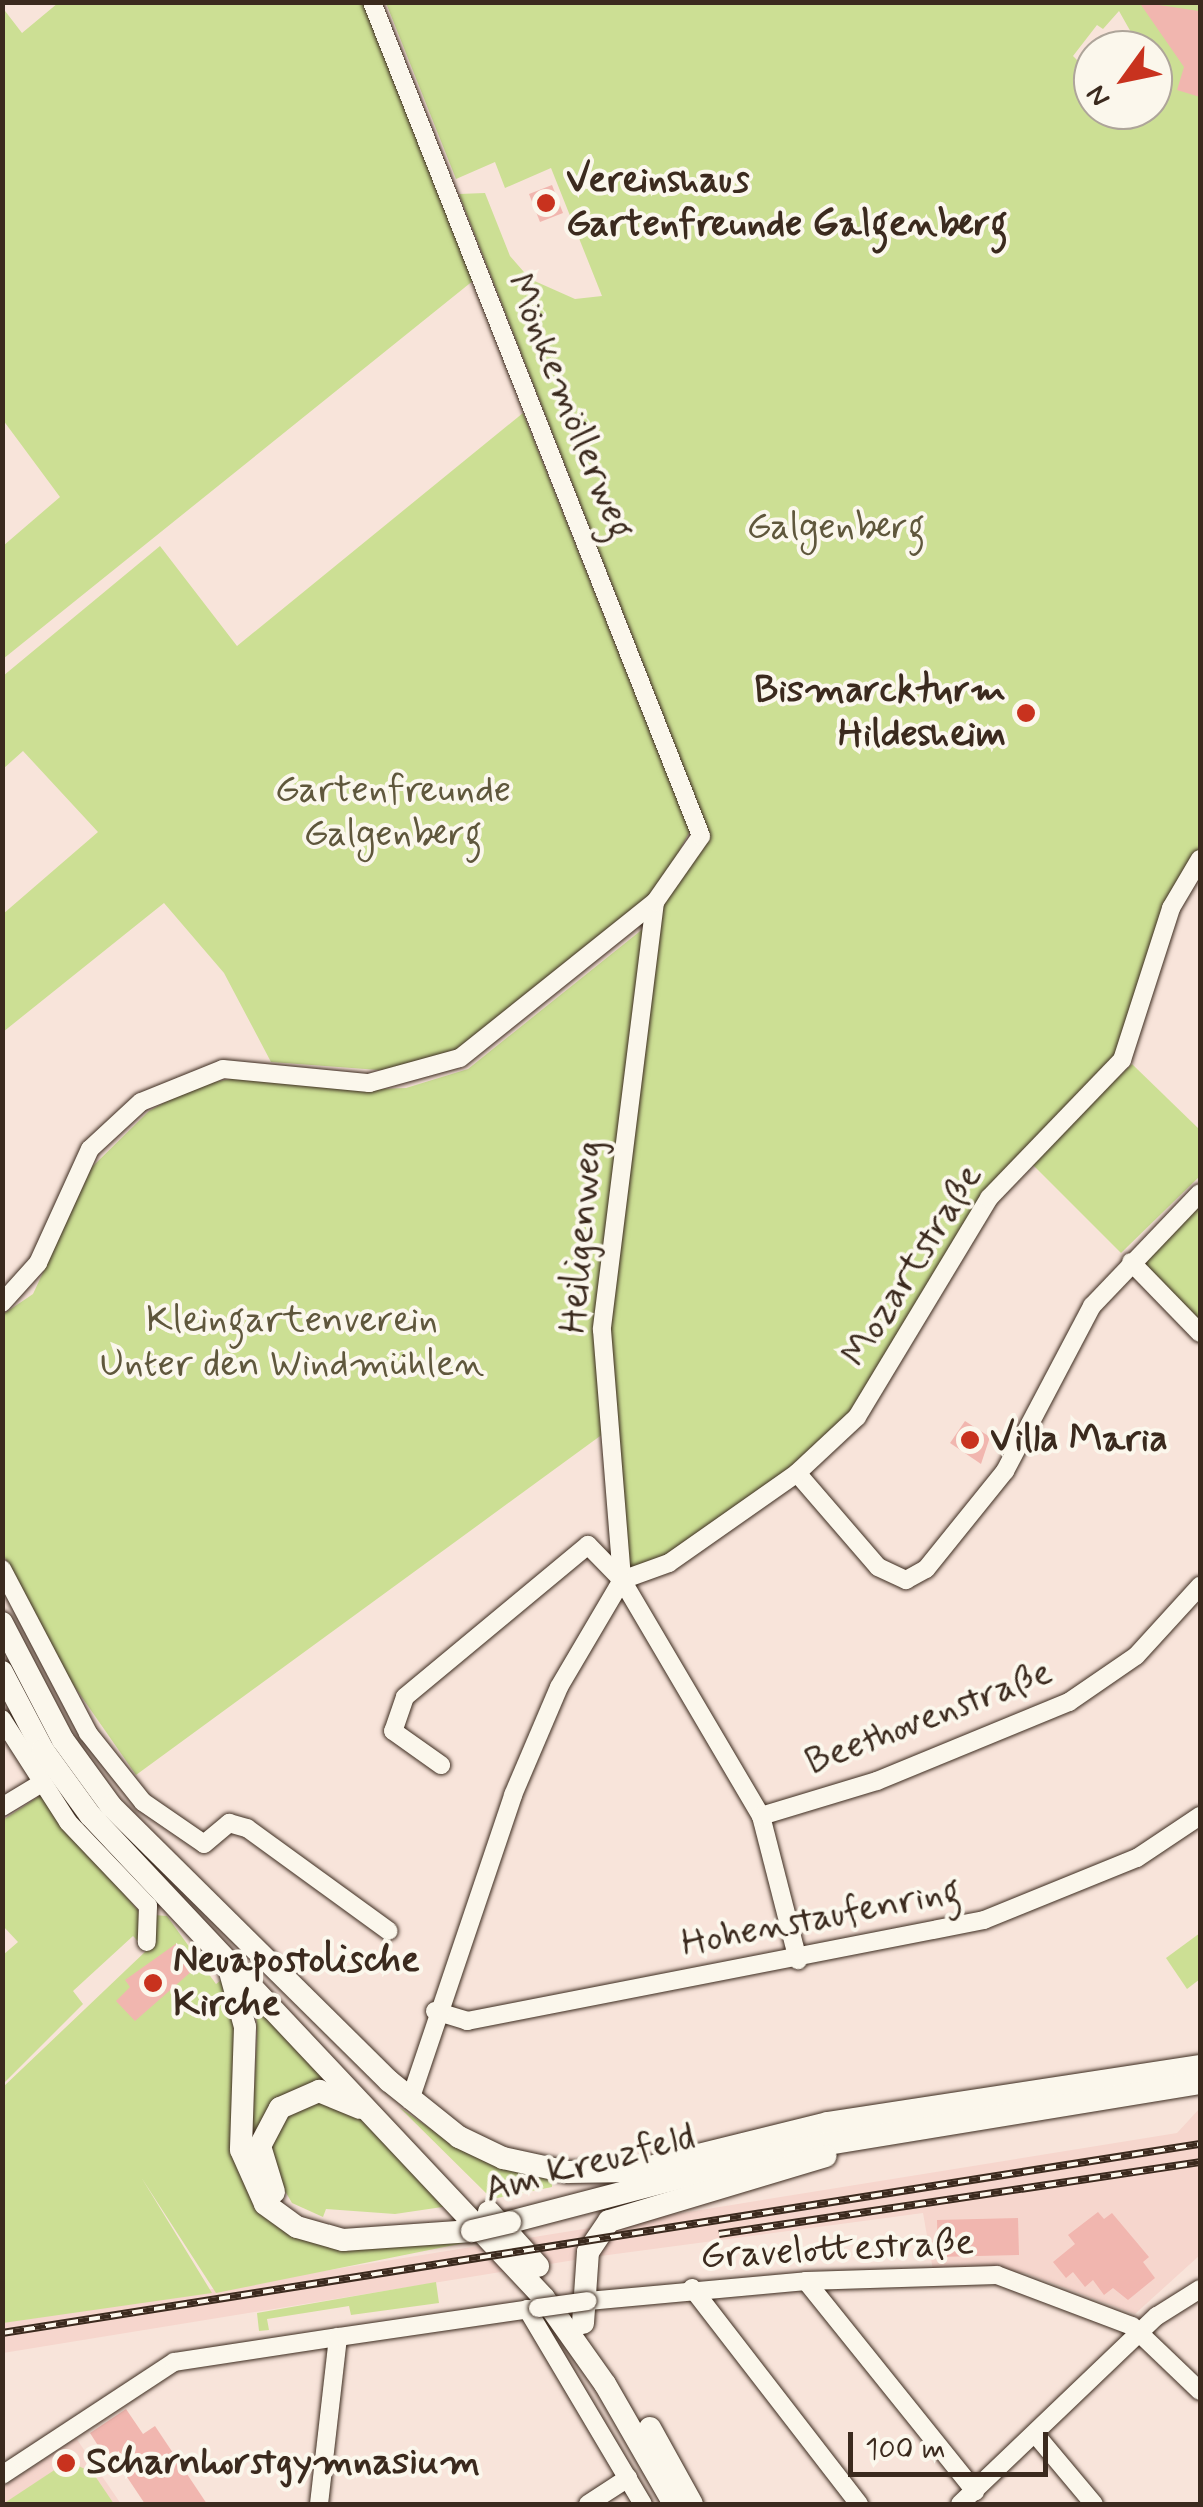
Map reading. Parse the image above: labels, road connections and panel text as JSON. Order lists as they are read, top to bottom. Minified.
{"streets":{"main road":["Am Kreuzfeld"],"street":["Mönkemöllerweg","Heiligenweg","Mozartstraße","Beethovenstraße","Hohenstaufenring","Gravelottestraße"]},"crossings":[["Mönkemöllerweg","Heiligenweg"],["Heiligenweg","Mozartstraße"]],"parks":["Galgenberg","Gartenfreunde Galgenberg","Kleingartenverein Unter den Windmühlen"],"places":["Vereinshaus Gartenfreunde Galgenberg","Bismarckturm Hildesheim","Villa Maria","Neuapostolische Kirche","Scharnhorstgymnasium"],"scale_bar":"100 m","north":"bottom left"}
